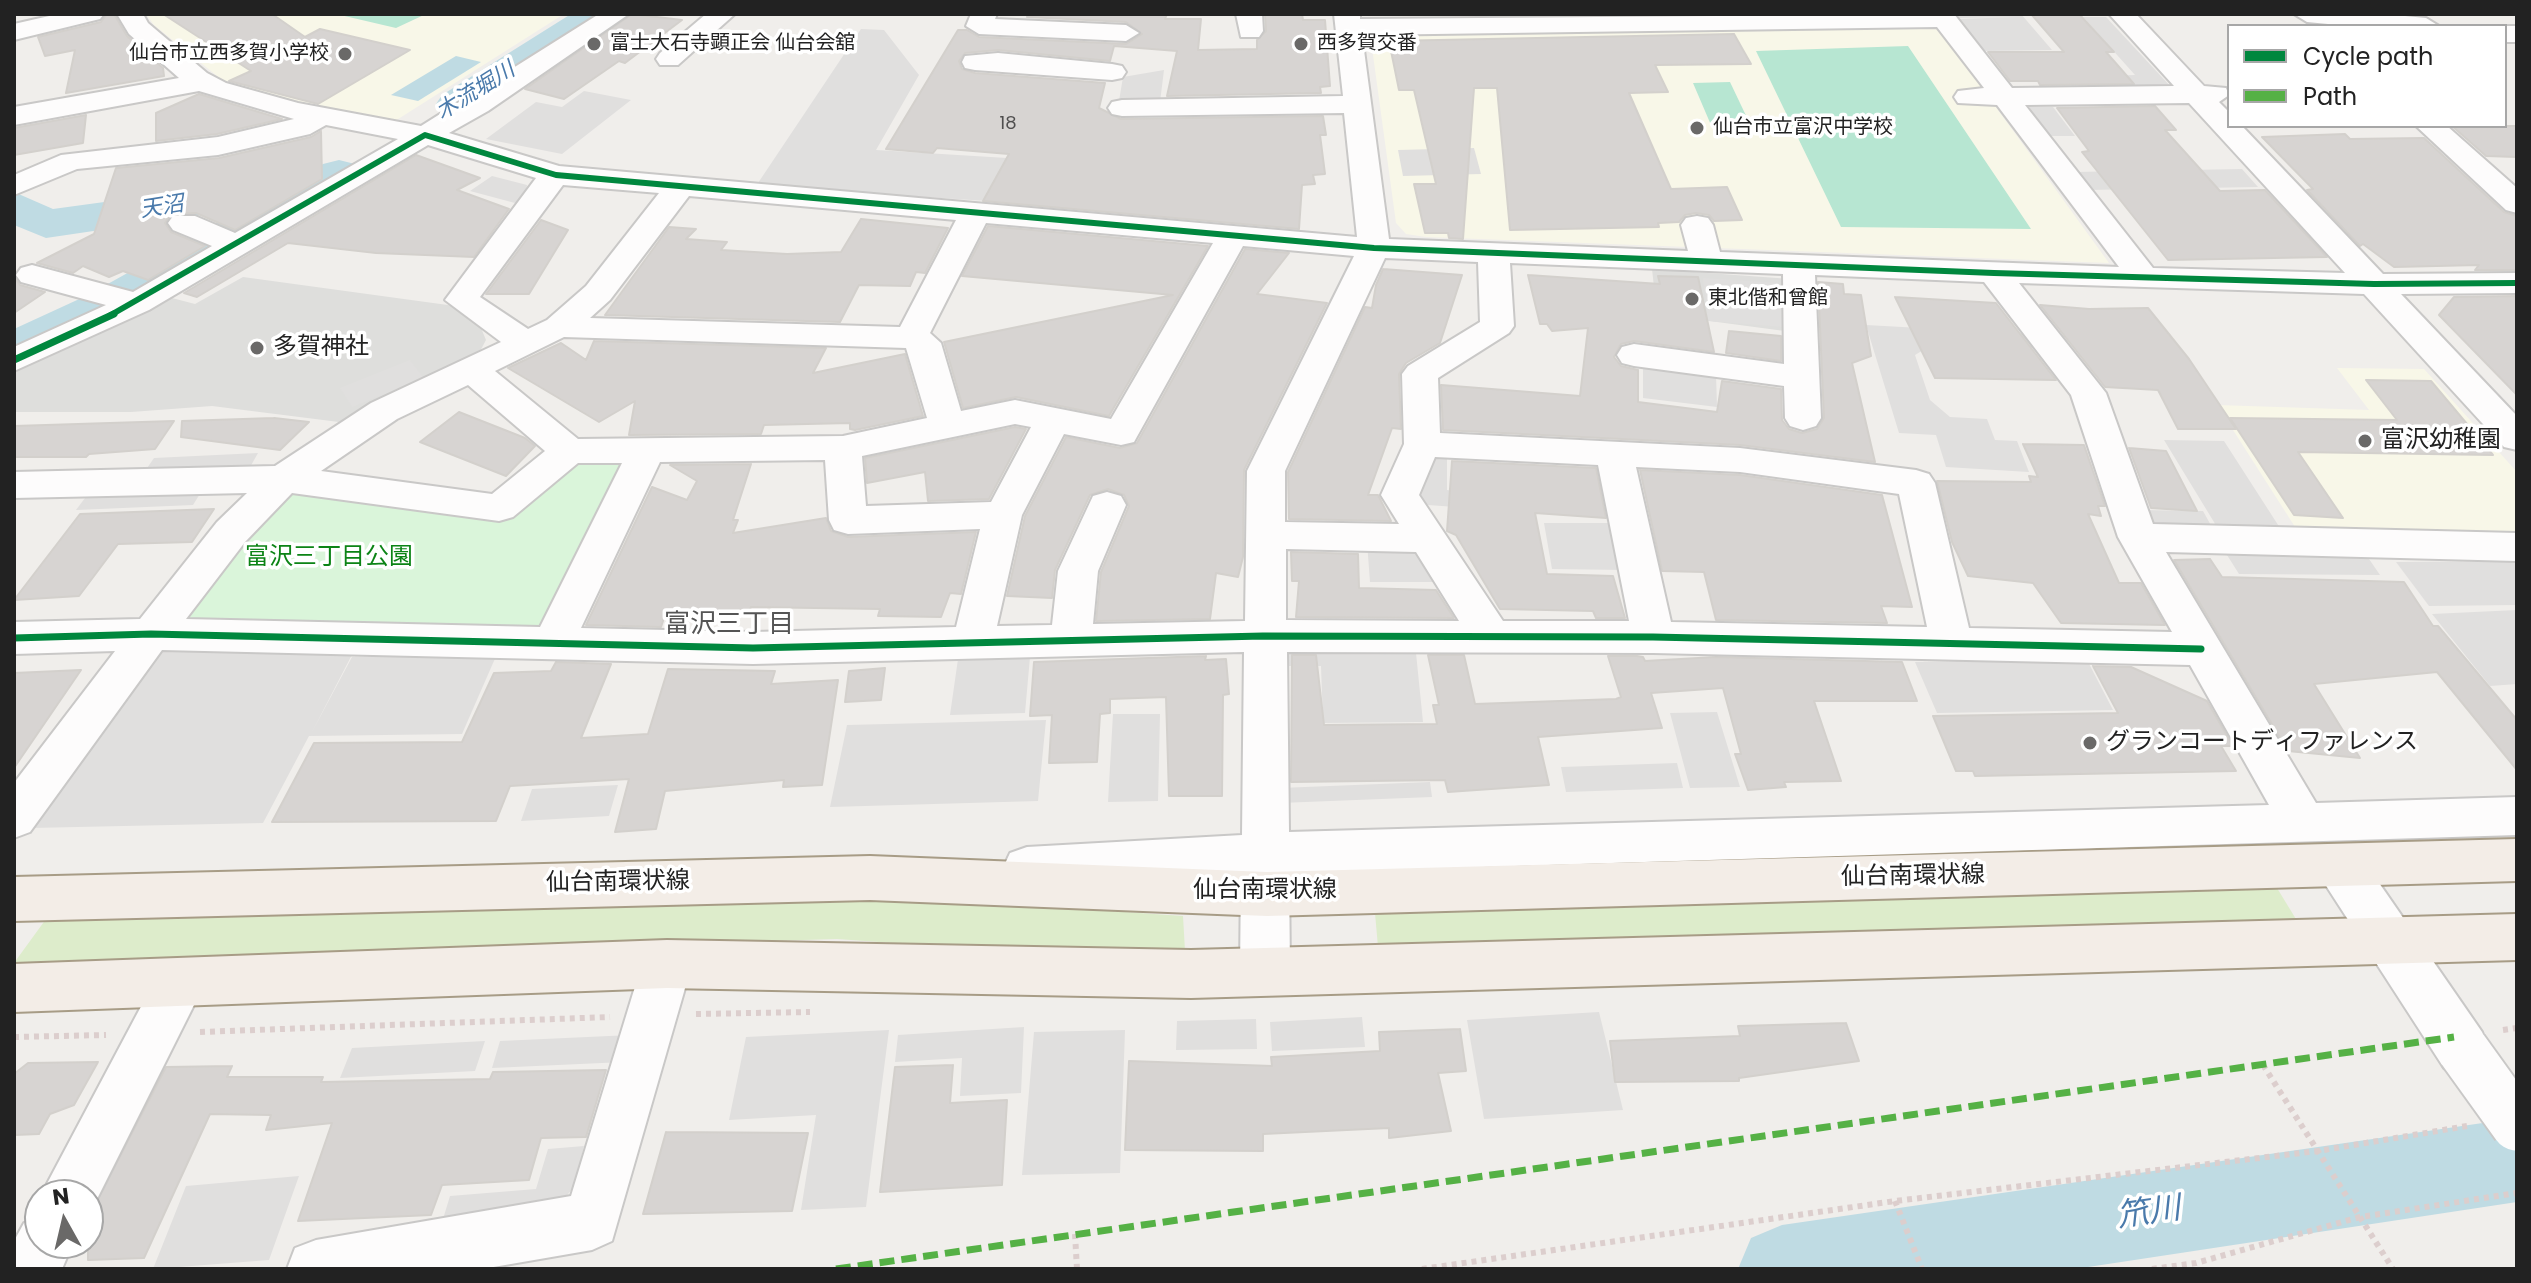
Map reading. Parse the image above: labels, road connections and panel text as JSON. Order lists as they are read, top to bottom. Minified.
{"streets":{"main road":["仙台南環状線"]},"districts":["富沢三丁目"],"water":["木流堀川","天沼","笊川"],"parks":["富沢三丁目公園"],"places":["富士大石寺顕正会 仙台会舘","西多賀交番","仙台市立西多賀小学校","仙台市立富沢中学校","東北偕和曾館","多賀神社","富沢幼稚園","グランコートディファレンス"],"house_numbers":["18"],"legend":["Cycle path","Path"],"north":"top"}
